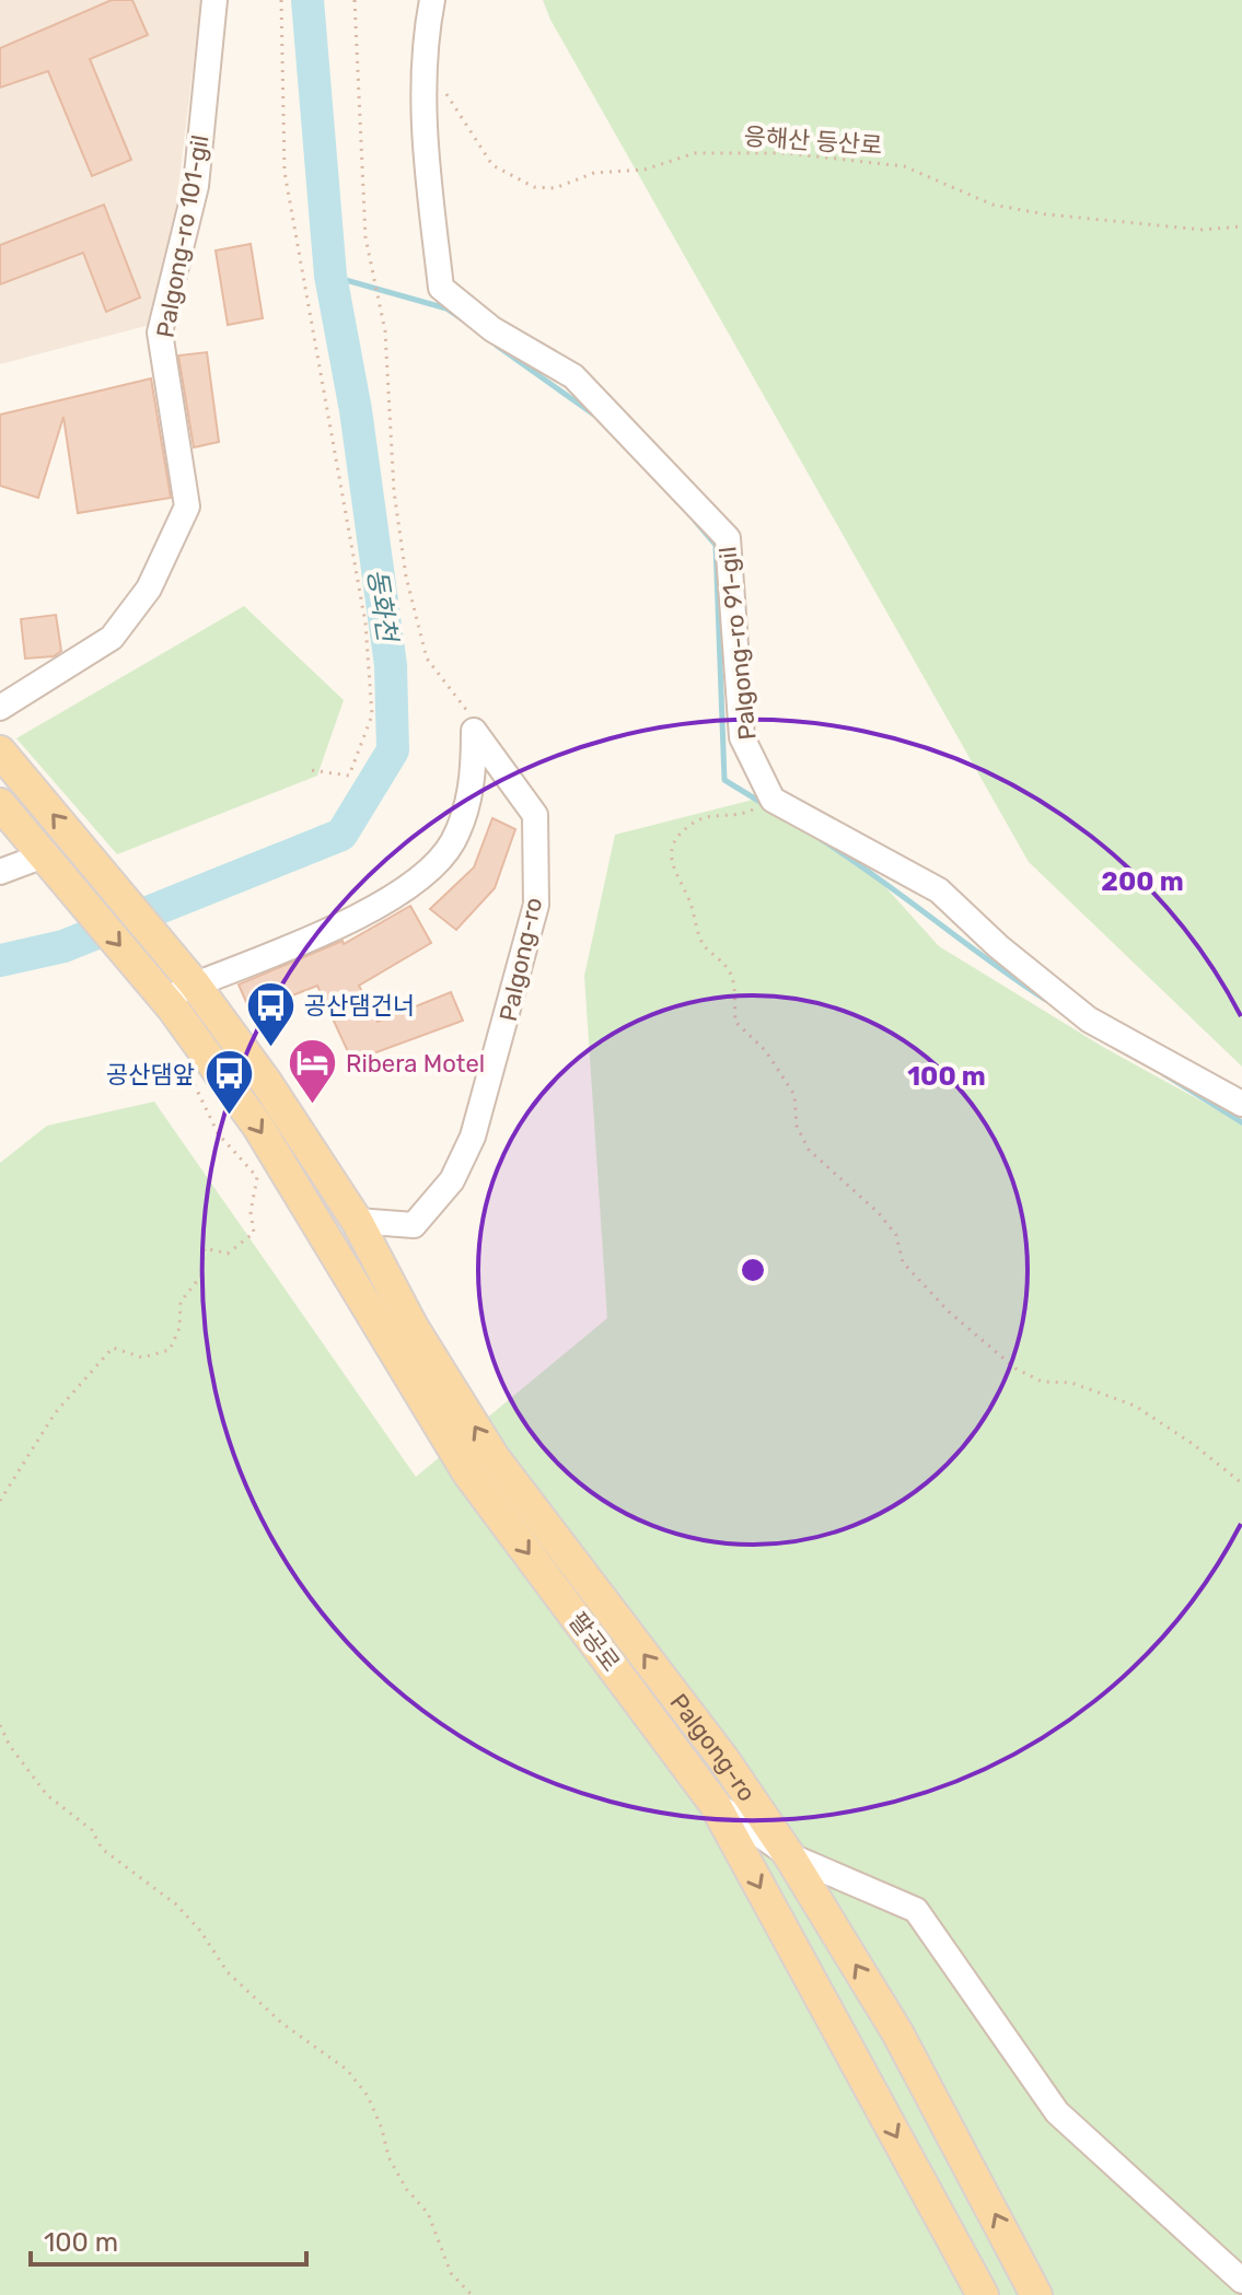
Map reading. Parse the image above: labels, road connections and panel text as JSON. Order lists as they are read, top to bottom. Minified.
{"streets":{"main road":["Palgong-ro","팔공로"],"street":["Palgong-ro 101-gil","Palgong-ro 91-gil"],"path":["응해산 등산로"]},"crossings":[["응해산 등산로","Palgong-ro 91-gil"]],"one_way":["팔공로"],"water":["동화천"],"places":{"bus stop":["공산댐건너","공산댐앞"],"hotel":["Ribera Motel"]},"scale_bar":"100 m","rings":["200 m","100 m"]}
